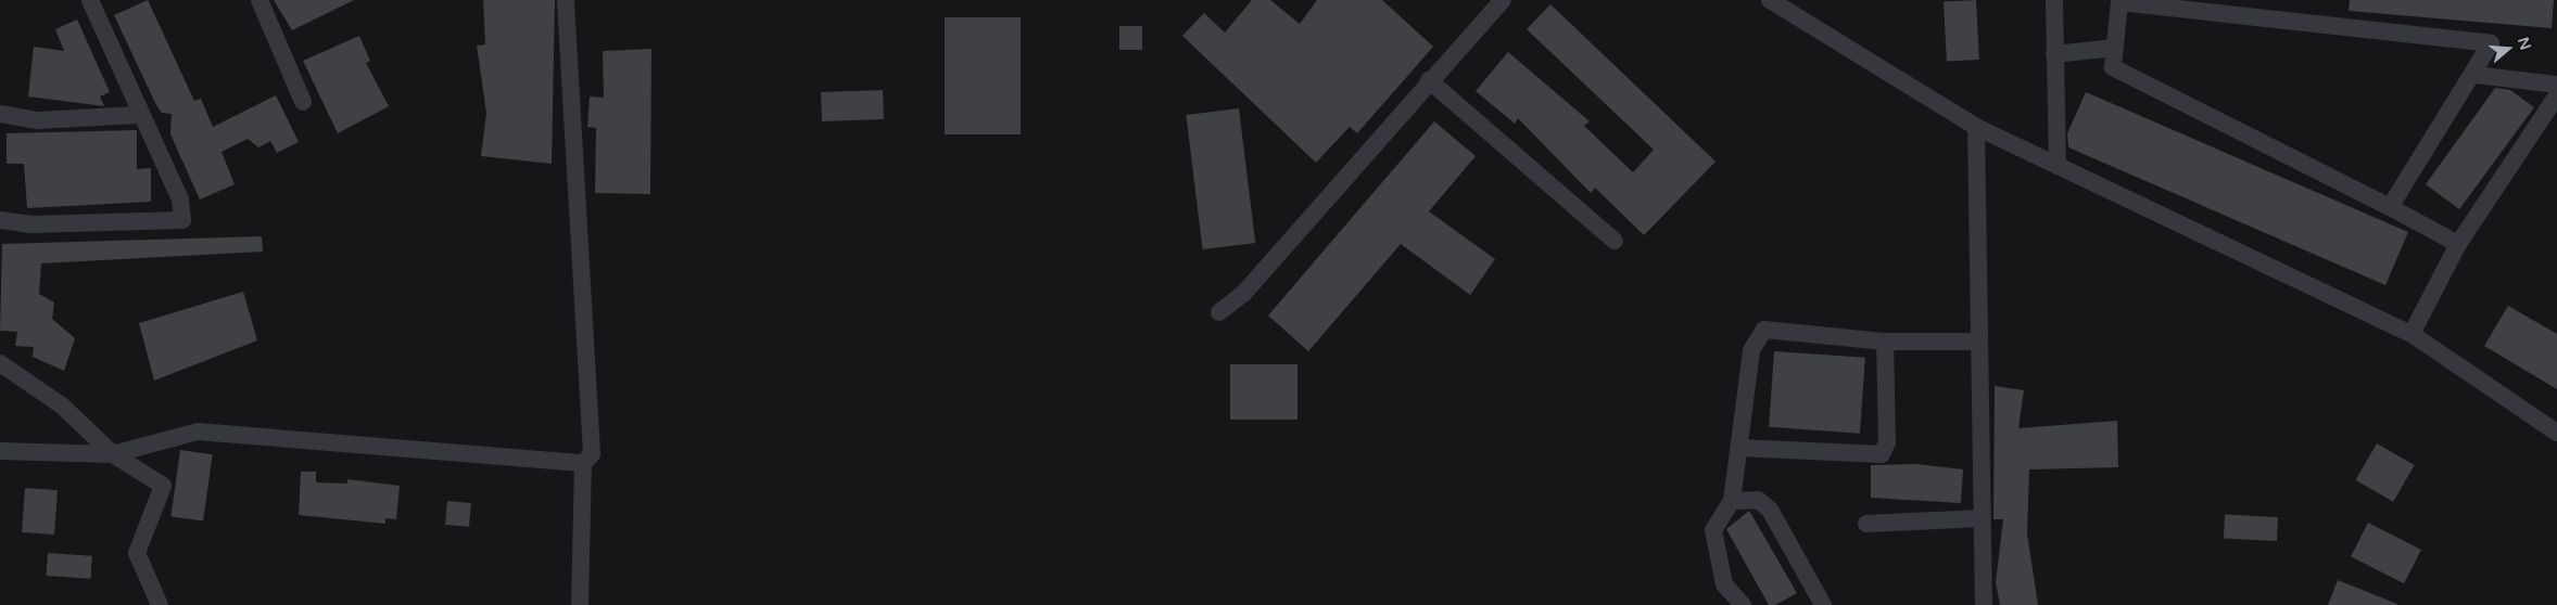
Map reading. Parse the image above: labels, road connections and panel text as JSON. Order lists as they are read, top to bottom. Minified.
{"north":"right"}
